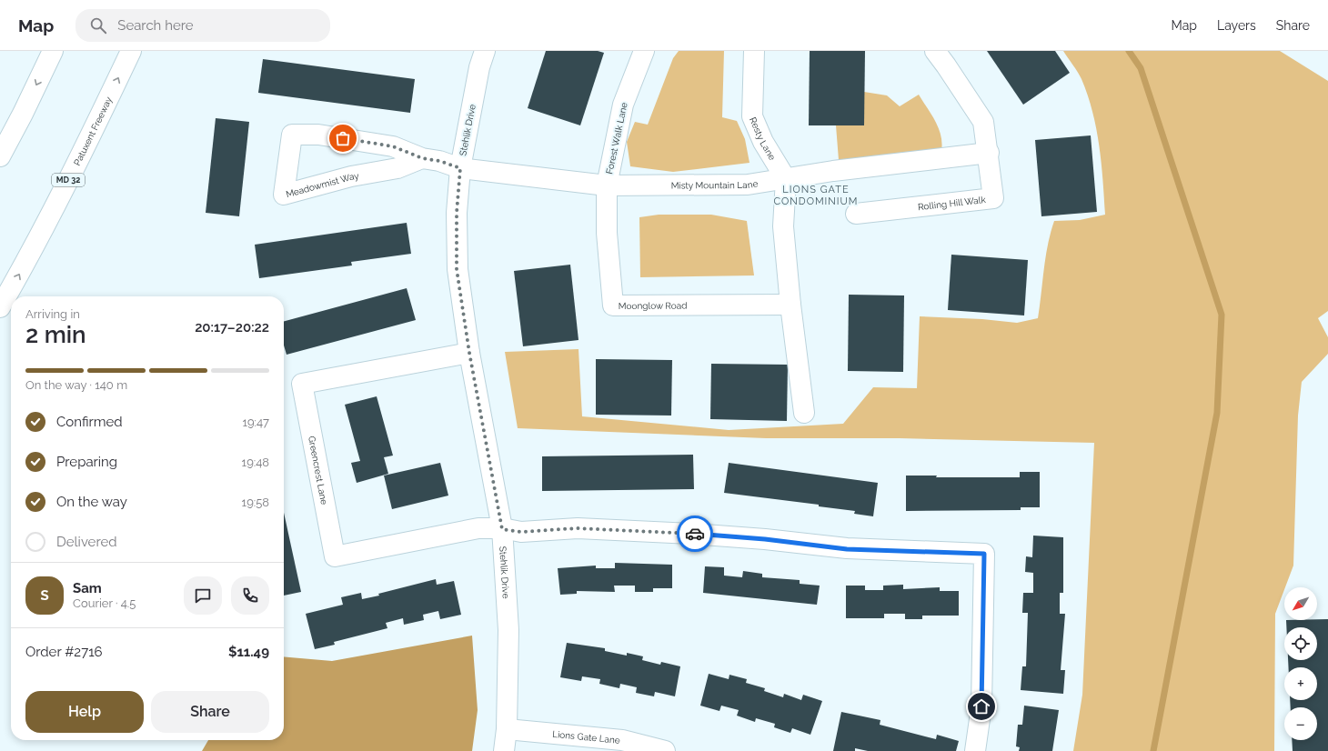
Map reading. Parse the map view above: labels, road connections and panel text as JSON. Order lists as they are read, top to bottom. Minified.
{"streets":{"main road":["Stehlik Drive","Patuxent Freeway","Forest Walk Lane","Resty Lane","MD 32","Meadowmist Way","Misty Mountain Lane","Rolling Hill Walk","Moonglow Road","Greencrest Lane","Lions Gate Lane"]},"crossings":[["Stehlik Drive","Meadowmist Way"],["Stehlik Drive","Misty Mountain Lane"],["Stehlik Drive","Greencrest Lane"],["Stehlik Drive","Lions Gate Lane"],["Forest Walk Lane","Misty Mountain Lane"],["Forest Walk Lane","Moonglow Road"],["Resty Lane","Misty Mountain Lane"],["Meadowmist Way","Misty Mountain Lane"],["Misty Mountain Lane","Rolling Hill Walk"],["Misty Mountain Lane","Moonglow Road"]],"districts":["LIONS GATE CONDOMINIUM"],"north":"bottom left","page":{"header":"Map","search":"Search here","nav":["Map","Layers","Share"],"heading":["2 min","Arriving in","20:17–20:22"],"panel":["Sam","Courier · 4.5","Order #2716","$11.49"],"bar":"On the way · 140 m","list":[["Confirmed","19:47"],["Preparing","19:48"],["On the way","19:58"],"Delivered"],"round":"S","map_buttons":["+","−"],"buttons":["Help","Share"]}}
